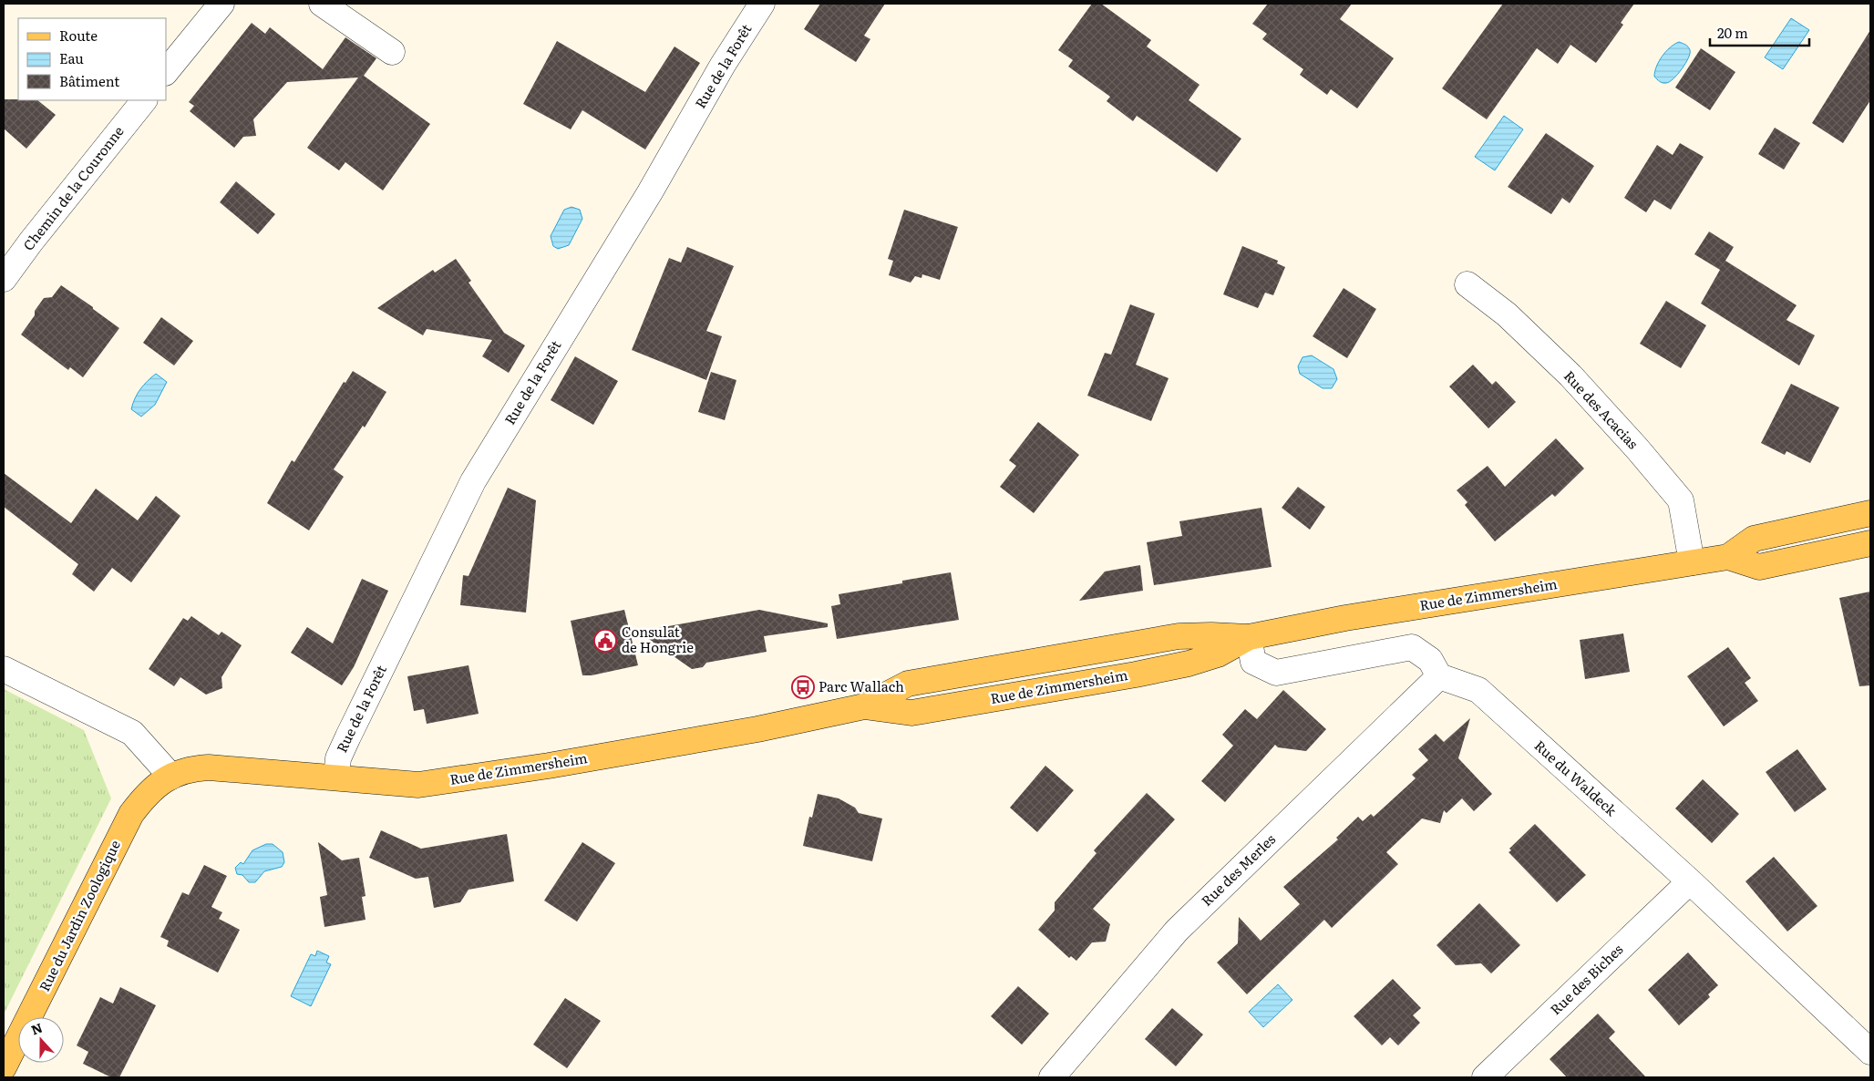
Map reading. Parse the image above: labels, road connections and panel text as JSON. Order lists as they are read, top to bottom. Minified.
{"streets":{"main road":["Rue de Zimmersheim","Rue du Jardin Zoologique"],"street":["Rue de la Forêt","Chemin de la Couronne","Rue des Acacias","Rue du Waldeck","Rue des Merles","Rue des Biches"]},"crossings":[["Rue de la Forêt","Rue de Zimmersheim"],["Rue des Acacias","Rue de Zimmersheim"],["Rue de Zimmersheim","Rue du Jardin Zoologique"],["Rue du Waldeck","Rue des Merles"],["Rue du Waldeck","Rue des Biches"]],"places":{"public building":["Consulat de Hongrie"],"bus stop":["Parc Wallach"]},"legend":["Route","Eau","Bâtiment"],"scale_bar":"20 m","north":"top"}
